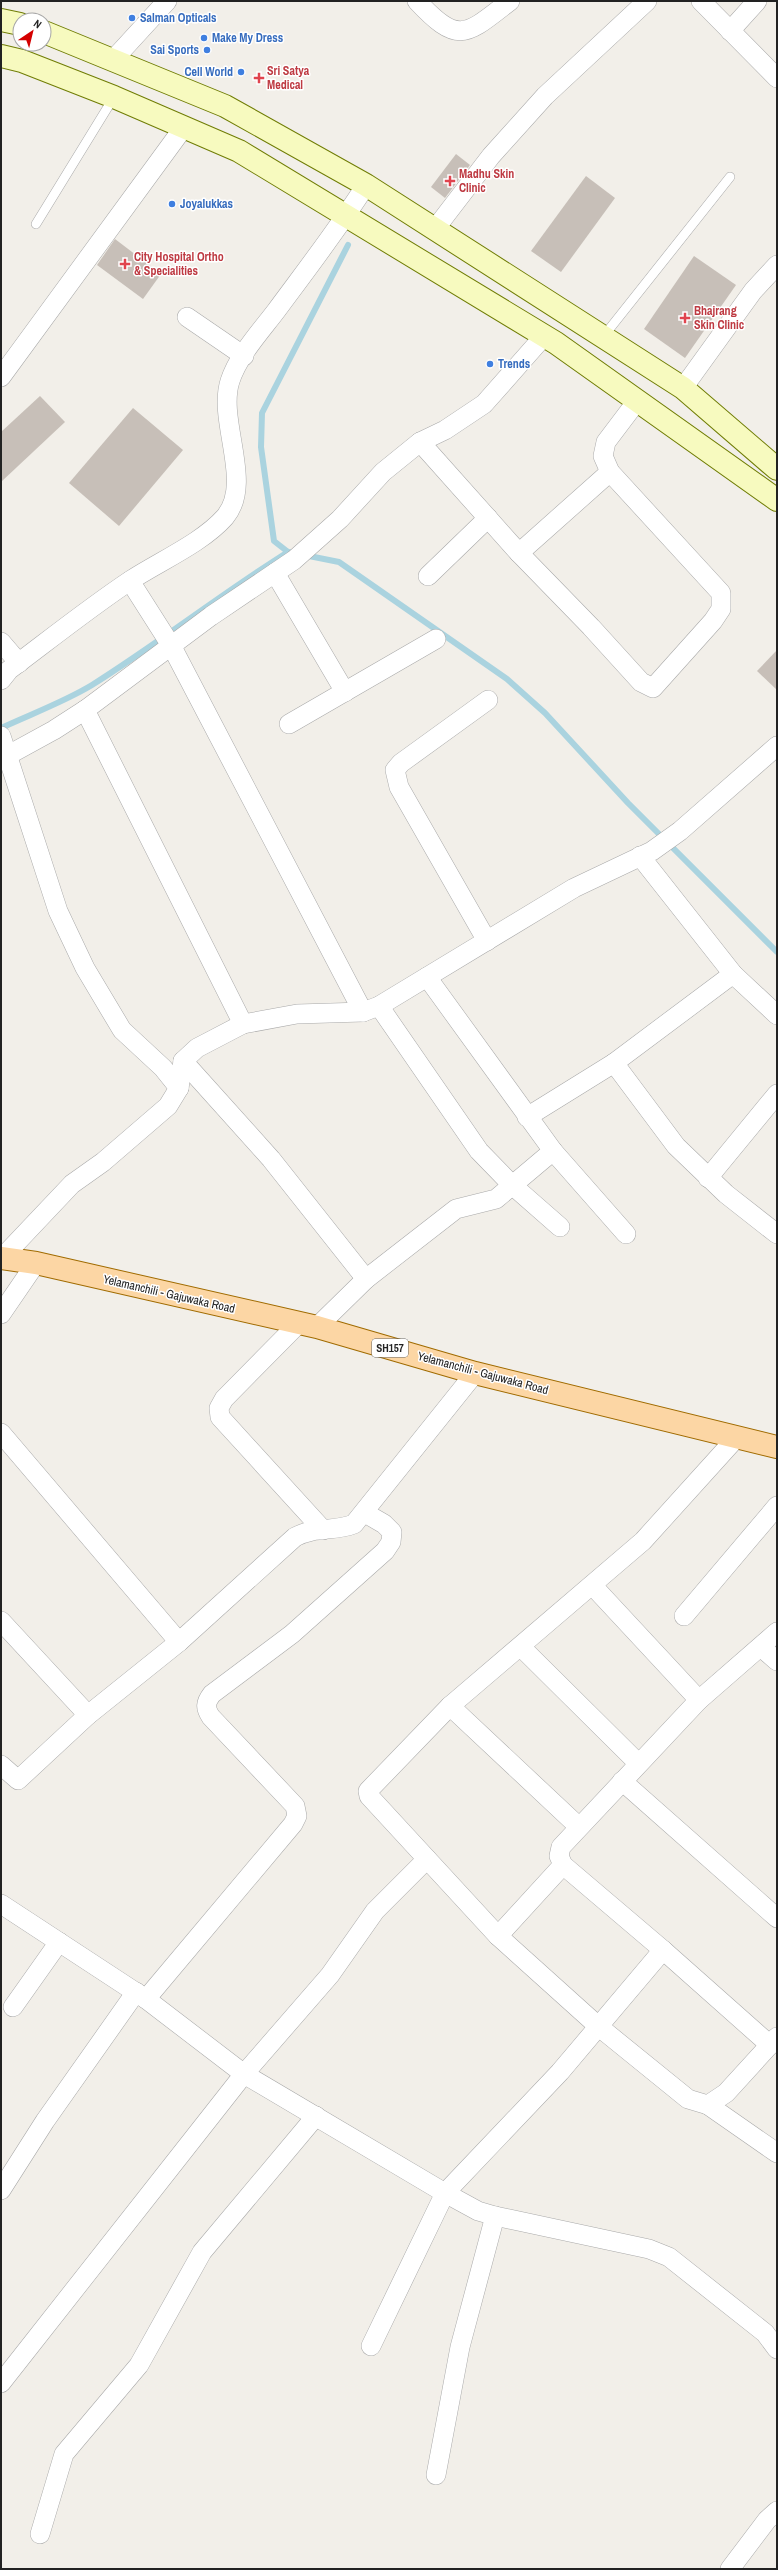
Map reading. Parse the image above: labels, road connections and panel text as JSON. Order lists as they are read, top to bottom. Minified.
{"streets":{"main road":["Yelamanchili - Gajuwaka Road","SH157"]},"places":{"other":["Salman Opticals","Make My Dress","Sai Sports","Cell World","Joyalukkas","Trends"],"health":["Sri Satya Medical","Madhu Skin Clinic","City Hospital Ortho & Specialities","Bhajrang Skin Clinic"]},"north":"top right"}
